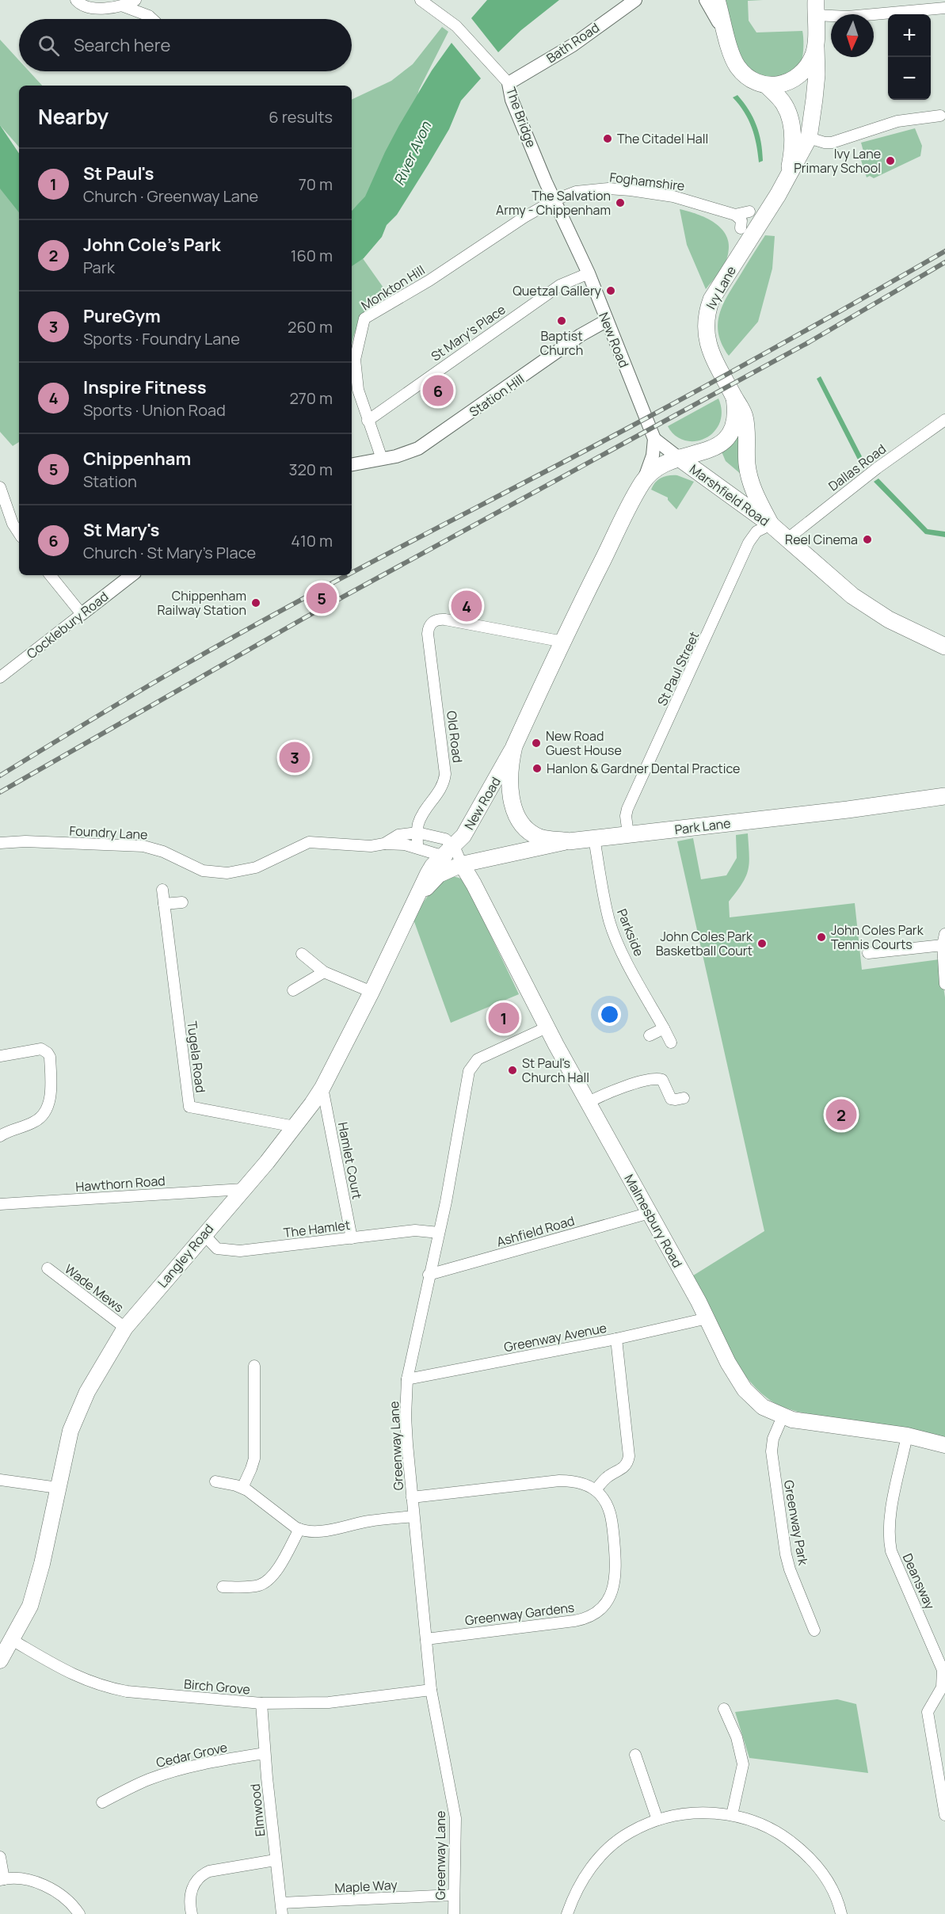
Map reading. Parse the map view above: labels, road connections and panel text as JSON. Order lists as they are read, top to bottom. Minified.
{"streets":{"main road":["Ivy Lane","New Road","Marshfield Road","Park Lane","Malmesbury Road","Langley Road"],"street":["Bath Road","The Bridge","Foghamshire","Monkton Hill","St Mary's Place","Station Hill","Dallas Road","Cocklebury Road","St Paul Street","Old Road","Foundry Lane","Parkside","Tugela Road","Hamlet Court","Hawthorn Road","The Hamlet","Ashfield Road","Wade Mews","Greenway Avenue","Greenway Lane","Greenway Park","Deansway","Greenway Gardens","Birch Grove","Cedar Grove","Elmwood","Maple Way"]},"crossings":[["Bath Road","The Bridge"],["The Bridge","Foghamshire"],["The Bridge","Monkton Hill"],["The Bridge","New Road"],["Foghamshire","Monkton Hill"],["Foghamshire","New Road"],["Monkton Hill","St Mary's Place"],["Monkton Hill","New Road"],["Monkton Hill","Station Hill"],["Ivy Lane","New Road"],["Ivy Lane","Marshfield Road"],["Ivy Lane","St Paul Street"],["St Mary's Place","New Road"],["New Road","Station Hill"],["New Road","Marshfield Road"],["New Road","Old Road"],["New Road","Park Lane"],["New Road","Foundry Lane"],["New Road","Langley Road"],["Dallas Road","Marshfield Road"],["Marshfield Road","St Paul Street"],["St Paul Street","Park Lane"],["Old Road","Foundry Lane"],["Park Lane","Parkside"],["Park Lane","Malmesbury Road"],["Park Lane","Langley Road"],["Foundry Lane","Langley Road"],["Tugela Road","Langley Road"],["Hamlet Court","The Hamlet"],["Hamlet Court","Langley Road"],["Hawthorn Road","Langley Road"],["Malmesbury Road","Ashfield Road"],["Malmesbury Road","Langley Road"],["Malmesbury Road","Greenway Avenue"],["Malmesbury Road","Greenway Lane"],["Malmesbury Road","Greenway Park"],["Malmesbury Road","Deansway"],["The Hamlet","Langley Road"],["The Hamlet","Greenway Lane"],["Ashfield Road","Greenway Lane"],["Langley Road","Wade Mews"],["Langley Road","Birch Grove"],["Greenway Avenue","Greenway Lane"],["Greenway Lane","Greenway Gardens"],["Greenway Lane","Birch Grove"],["Greenway Lane","Maple Way"],["Birch Grove","Elmwood"],["Cedar Grove","Elmwood"],["Elmwood","Maple Way"]],"water":["River Avon"],"places":["The Citadel Hall","Ivy Lane Primary School","The Salvation Army - Chippenham","Quetzal Gallery","Baptist Church","Reel Cinema","Chippenham Railway Station","New Road Guest House","Hanlon & Gardner Dental Practice","John Coles Park Tennis Courts","John Coles Park Basketball Court","St Paul's Church Hall"],"north":"bottom","page":{"map_buttons":["+","−"],"search":"Search here","heading":["Nearby","6 results"],"list":[{"mark":"1","name":"St Paul's","note":"Church · Greenway Lane","value":"70 m"},{"mark":"2","name":"John Cole's Park","note":"Park","value":"160 m"},{"mark":"3","name":"PureGym","note":"Sports · Foundry Lane","value":"260 m"},{"mark":"4","name":"Inspire Fitness","note":"Sports · Union Road","value":"270 m"},{"mark":"5","name":"Chippenham","note":"Station","value":"320 m"},{"mark":"6","name":"St Mary's","note":"Church · St Mary's Place","value":"410 m"}],"pins":["6","5","4","3","1","2"]}}
